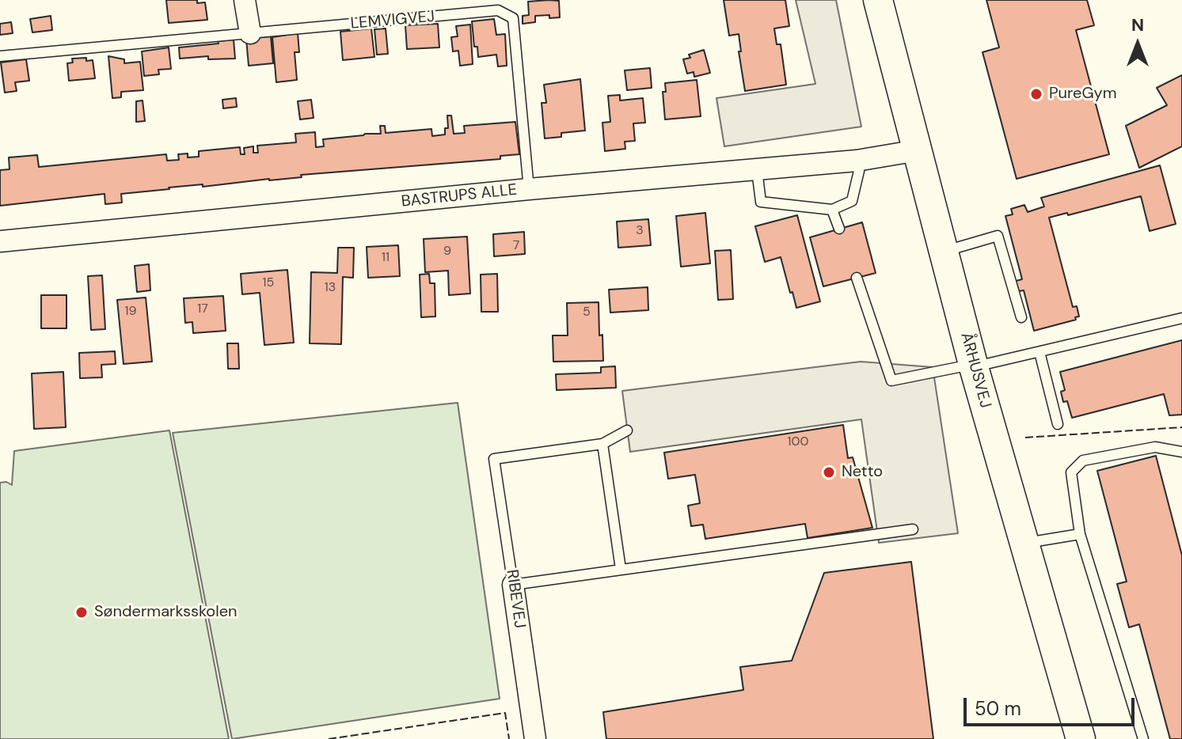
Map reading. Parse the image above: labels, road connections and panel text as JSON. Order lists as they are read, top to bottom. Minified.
{"streets":{"main road":["ÅRHUSVEJ"],"street":["BASTRUPS ALLE","RIBEVEJ"],"lane":["LEMVIGVEJ"]},"crossings":[["LEMVIGVEJ","BASTRUPS ALLE"],["BASTRUPS ALLE","ÅRHUSVEJ"]],"places":["PureGym","Netto","Søndermarksskolen"],"house_numbers":["3","7","9","11","15","13","17","19","5","100"],"scale_bar":"50 m","north":"top"}
